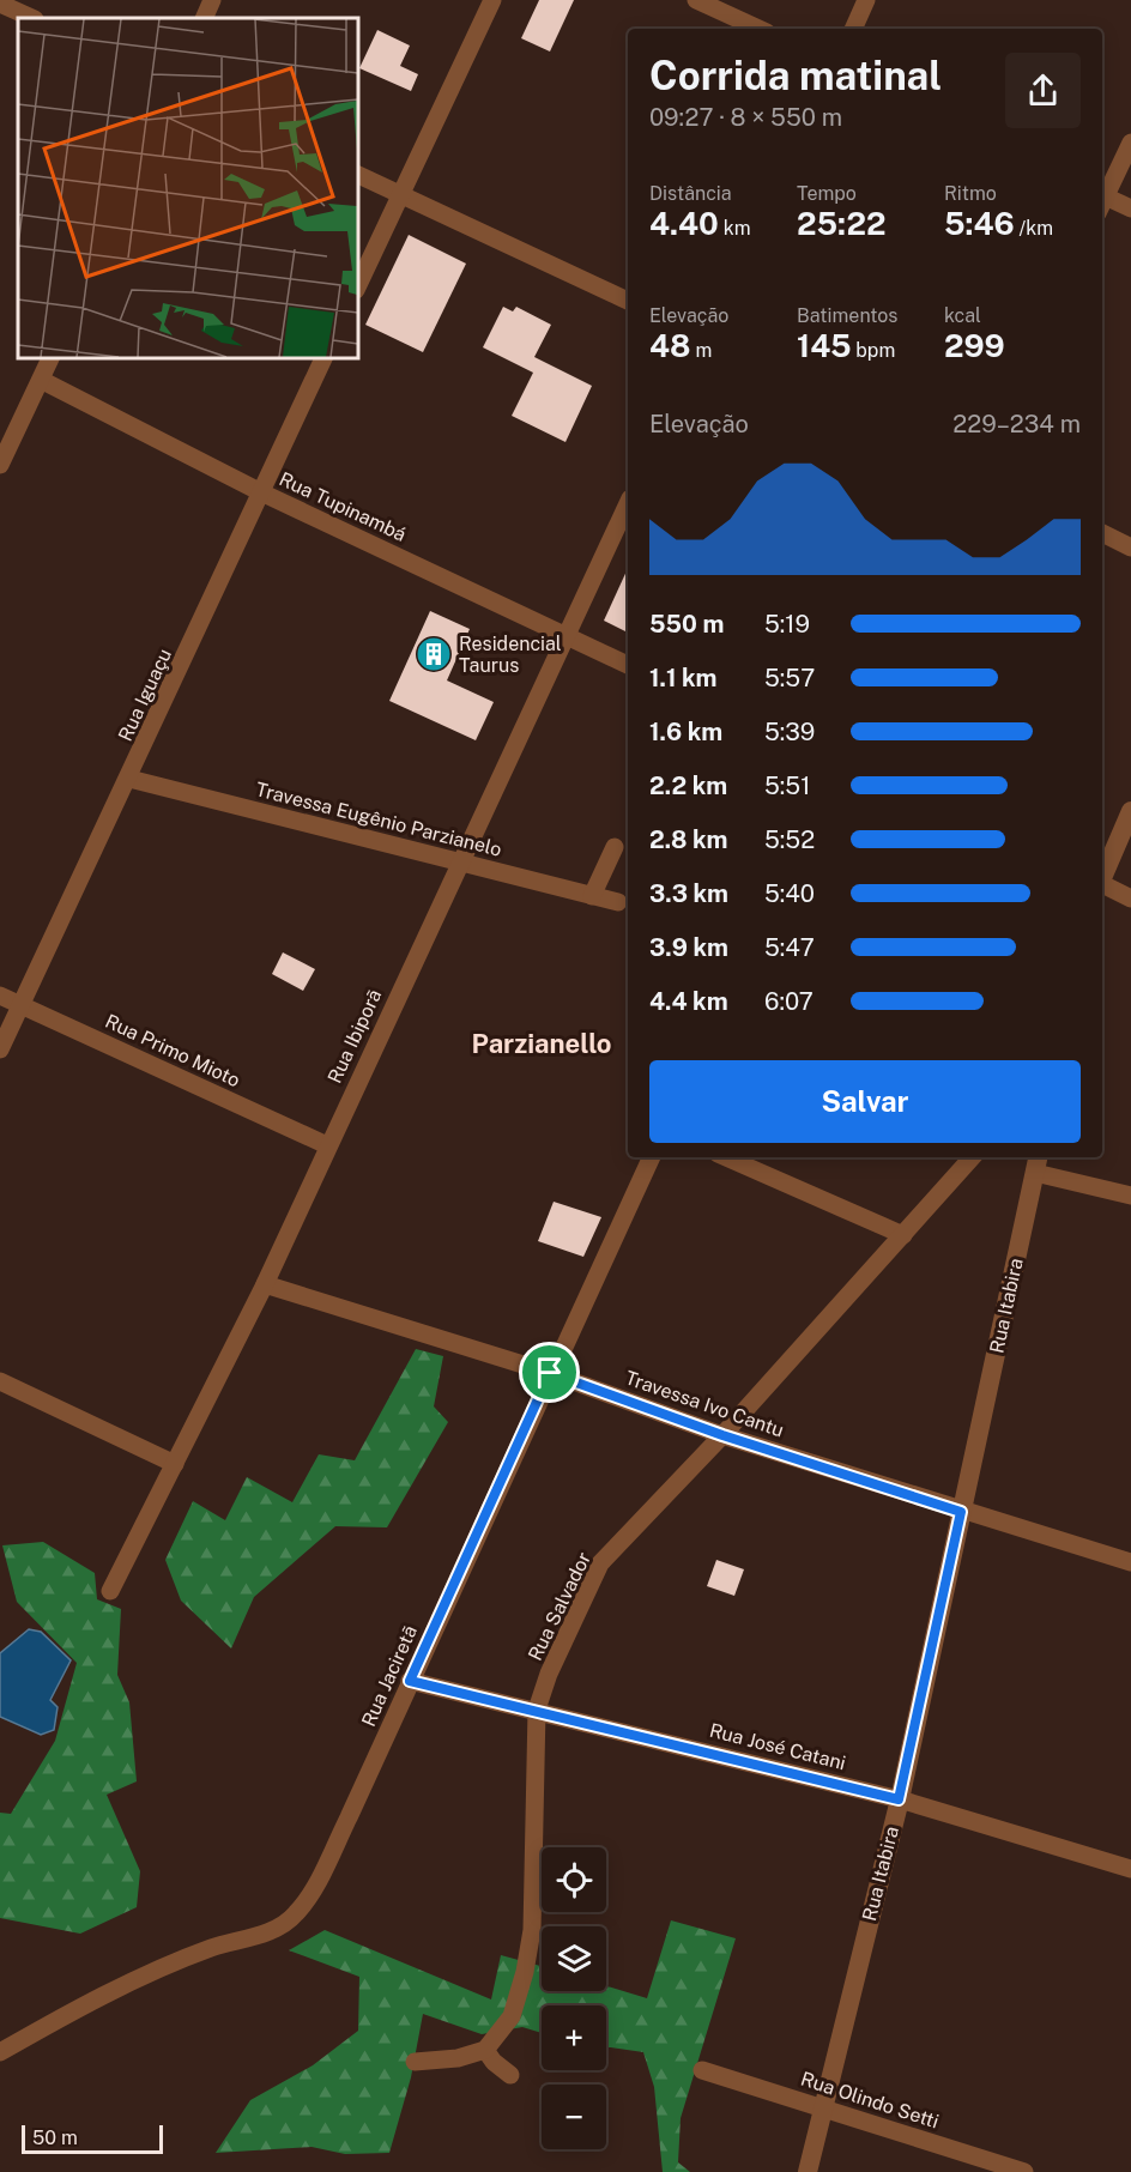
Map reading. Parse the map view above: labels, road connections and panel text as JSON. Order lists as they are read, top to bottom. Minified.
{"streets":{"street":["Rua Tupinambá","Rua Iguaçu","Travessa Eugênio Parzianelo","Rua Ibiporã","Rua Primo Mioto","Rua Itabira","Travessa Ivo Cantu","Rua Salvador","Rua Jaciretã","Rua José Catani","Rua Olindo Setti"]},"crossings":[["Rua Tupinambá","Rua Iguaçu"],["Rua Tupinambá","Rua Ibiporã"],["Rua Iguaçu","Travessa Eugênio Parzianelo"],["Rua Iguaçu","Rua Primo Mioto"],["Travessa Eugênio Parzianelo","Rua Ibiporã"],["Rua Ibiporã","Rua Primo Mioto"],["Rua Ibiporã","Travessa Ivo Cantu"],["Rua Itabira","Travessa Ivo Cantu"],["Rua Itabira","Rua José Catani"],["Rua Itabira","Rua Olindo Setti"],["Travessa Ivo Cantu","Rua Salvador"],["Travessa Ivo Cantu","Rua Jaciretã"],["Rua Salvador","Rua José Catani"],["Rua Jaciretã","Rua José Catani"]],"districts":["Parzianello"],"places":{"building":["Residencial Taurus"]},"scale_bar":"50 m","page":{"heading":["Corrida matinal","09:27 · 8 × 550 m"],"stats":[["Distância","4.40 km"],["Tempo","25:22"],["Ritmo","5:46 /km"],["Elevação","48 m"],["Batimentos","145 bpm"],["kcal","299"]],"chart":["Elevação","229–234 m"],"list":[{"name":"550 m","note":"5:19"},{"name":"1.1 km","note":"5:57"},{"name":"1.6 km","note":"5:39"},{"name":"2.2 km","note":"5:51"},{"name":"2.8 km","note":"5:52"},{"name":"3.3 km","note":"5:40"},{"name":"3.9 km","note":"5:47"},{"name":"4.4 km","note":"6:07"}],"buttons":"Salvar","map_buttons":["+","−"],"scale":"50 m"}}
